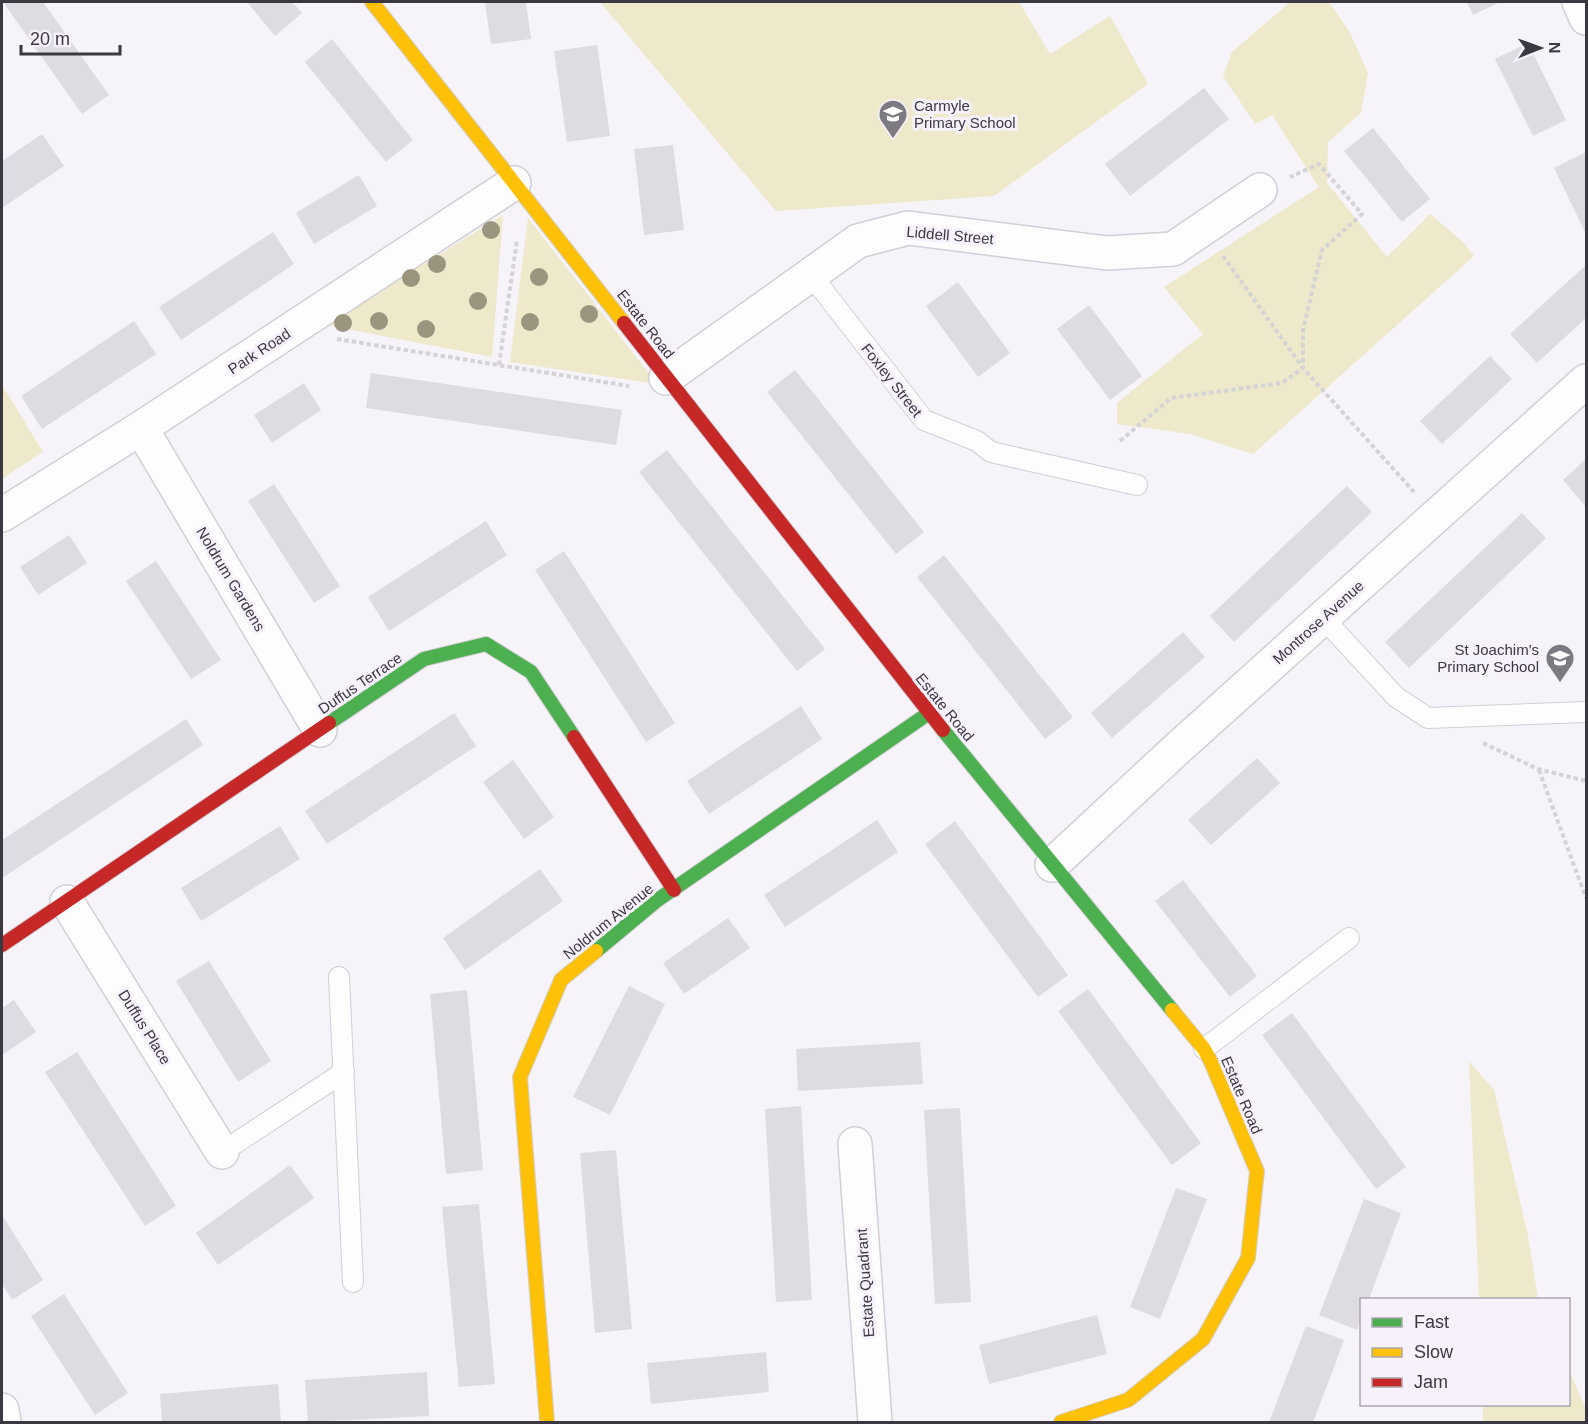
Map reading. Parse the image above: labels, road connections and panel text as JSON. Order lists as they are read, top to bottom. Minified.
{"streets":{"street":["Liddell Street","Estate Road","Park Road","Noldrum Gardens","Montrose Avenue","Duffus Terrace","Noldrum Avenue","Duffus Place","Estate Quadrant"],"lane":["Foxley Street"]},"crossings":[["Liddell Street","Estate Road"],["Liddell Street","Foxley Street"],["Estate Road","Park Road"],["Estate Road","Montrose Avenue"],["Estate Road","Noldrum Avenue"],["Park Road","Noldrum Gardens"],["Noldrum Gardens","Duffus Terrace"],["Duffus Terrace","Noldrum Avenue"],["Duffus Terrace","Duffus Place"]],"places":{"school or university":["Carmyle Primary School","St Joachim's Primary School"]},"legend":["Fast","Slow","Jam"],"scale_bar":"20 m","north":"right"}
